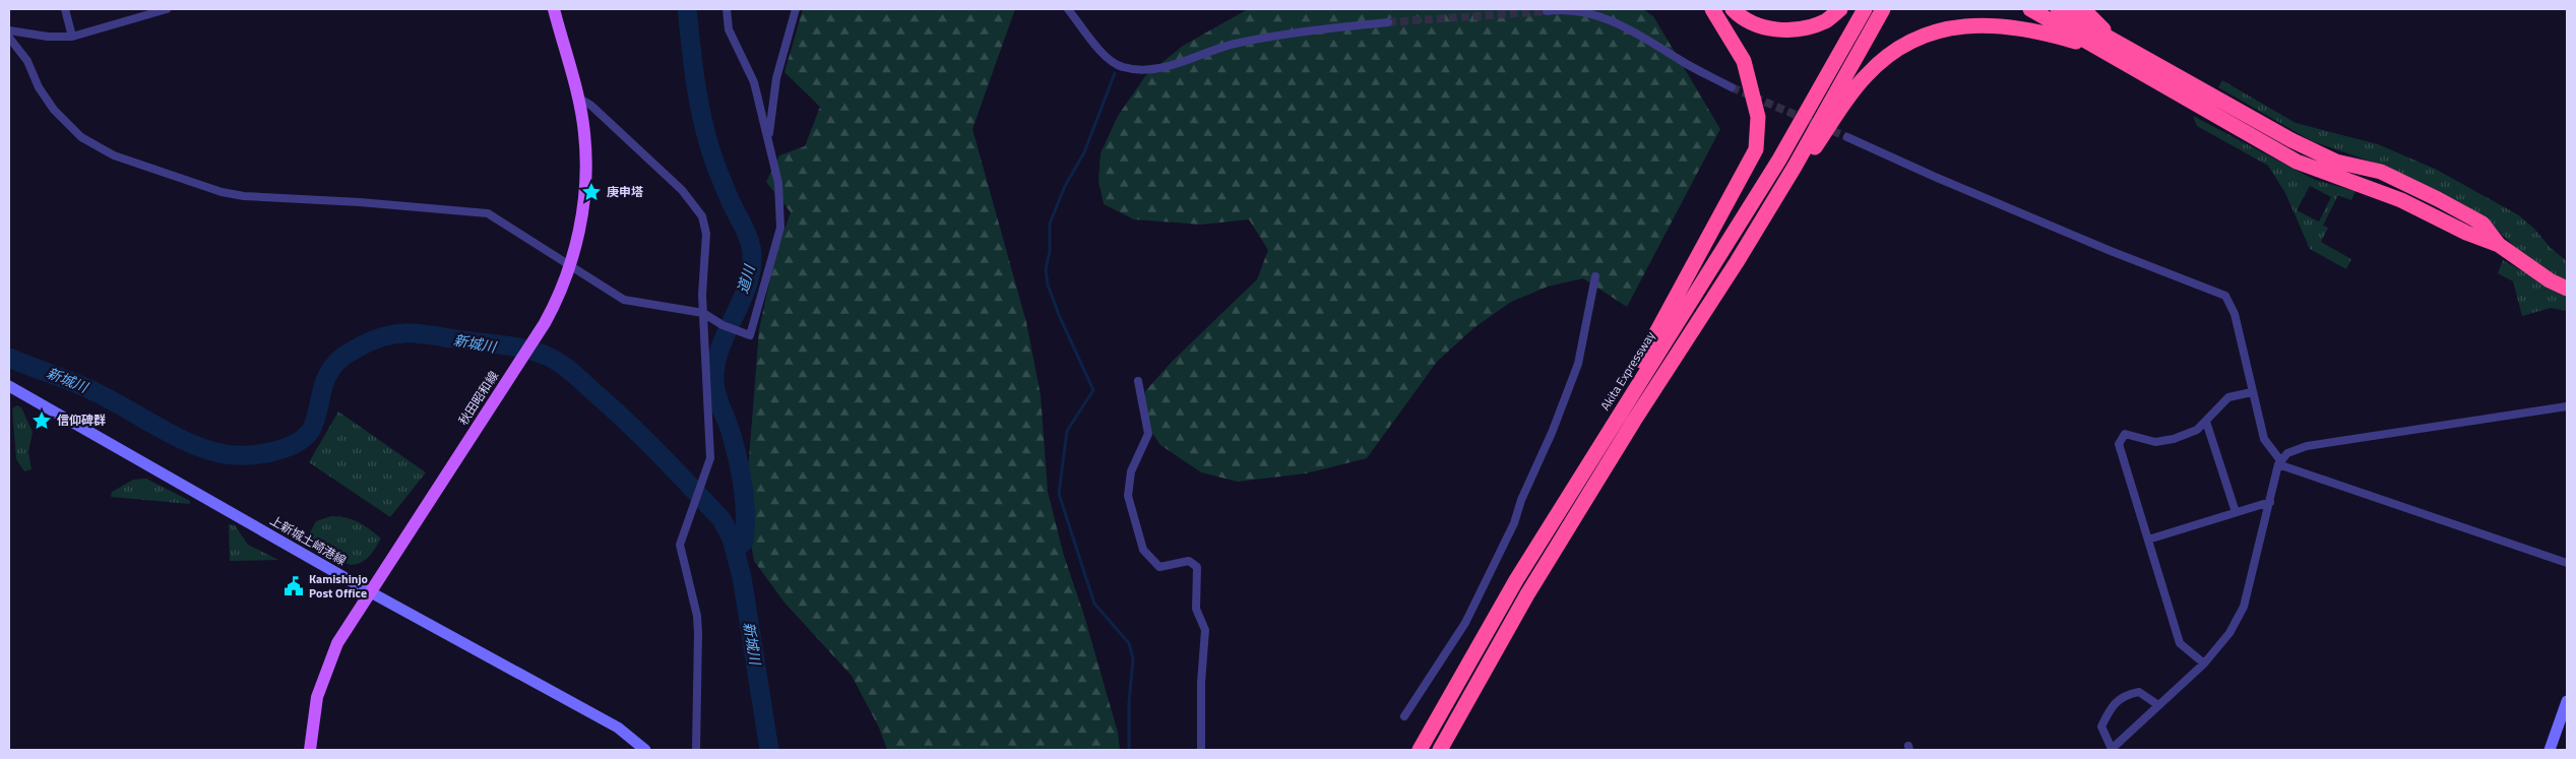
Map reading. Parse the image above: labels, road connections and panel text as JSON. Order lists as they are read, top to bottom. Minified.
{"streets":{"highway":["Akita Expressway"],"main road":["秋田昭和線","上新城土崎港線"]},"crossings":[["秋田昭和線","上新城土崎港線"]],"water":["道川","新城川"],"places":{"place":["庚申塔","信仰碑群"],"public building":["Kamishinjo Post Office"]}}
